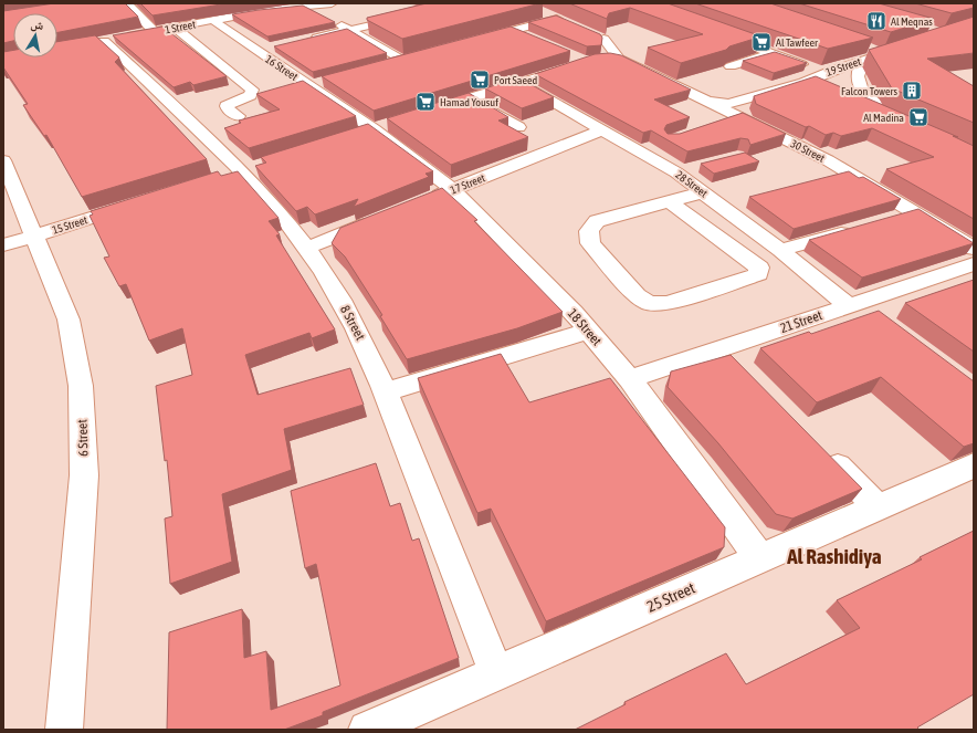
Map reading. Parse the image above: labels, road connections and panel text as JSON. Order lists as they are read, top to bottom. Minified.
{"streets":{"street":["1 Street","19 Street","16 Street","30 Street","17 Street","28 Street","15 Street","21 Street","8 Street","18 Street","6 Street","25 Street"]},"crossings":[["1 Street","16 Street"],["1 Street","8 Street"],["19 Street","30 Street"],["16 Street","18 Street"],["17 Street","28 Street"],["17 Street","18 Street"],["28 Street","21 Street"],["15 Street","6 Street"],["21 Street","18 Street"],["8 Street","25 Street"],["18 Street","25 Street"]],"districts":["Al Rashidiya"],"places":{"restaurant":["Al Meqnas"],"supermarket":["Al Tawfeer","Port Saeed","Hamad Yousuf","Al Madina"],"building":["Falcon Towers"]},"north":"top"}
